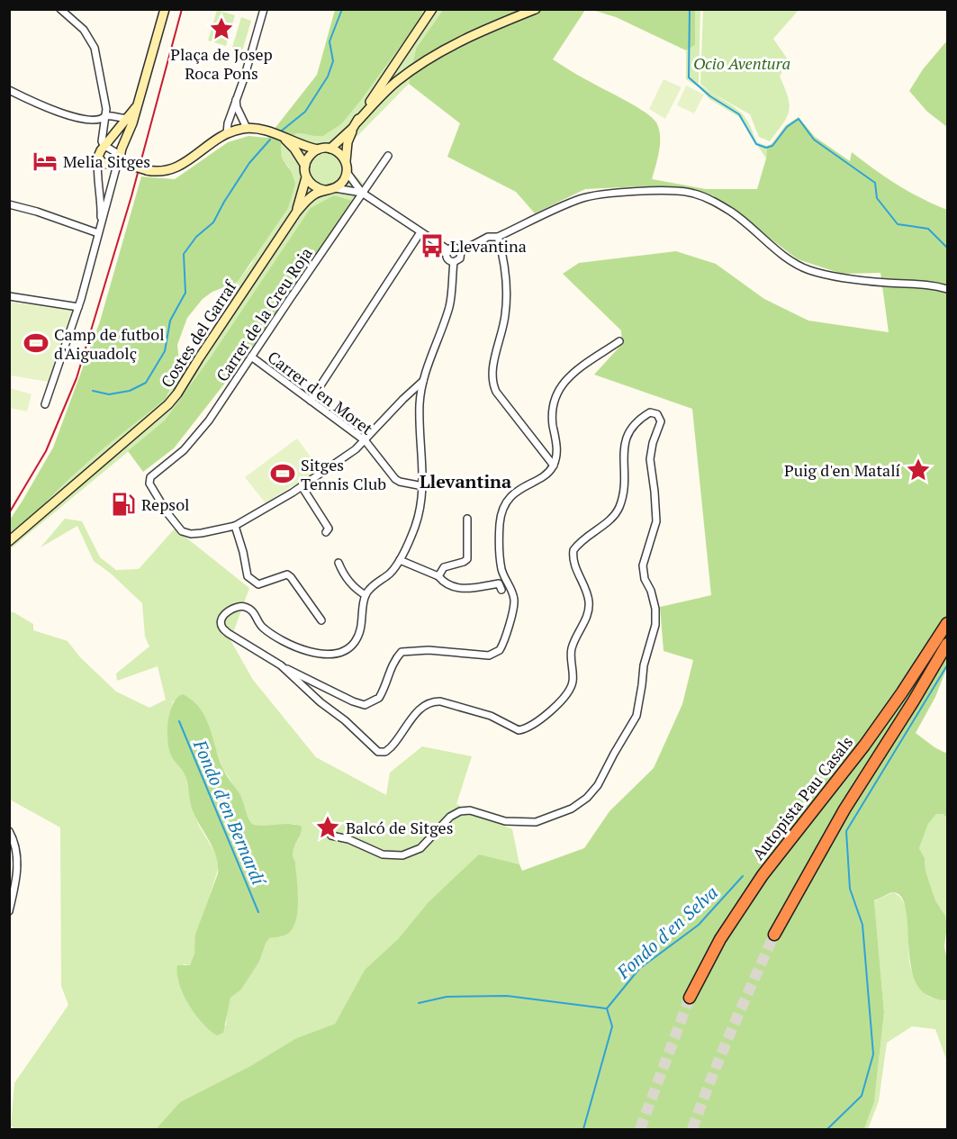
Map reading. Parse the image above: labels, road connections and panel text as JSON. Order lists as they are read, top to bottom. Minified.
{"streets":{"highway":["Autopista Pau Casals"],"main road":["Costes del Garraf"],"street":["Carrer de la Creu Roja","Carrer d'en Moret"]},"crossings":[["Carrer de la Creu Roja","Carrer d'en Moret"]],"districts":["Llevantina"],"water":["Fondo d'en Bernardí","Fondo d'en Selva"],"parks":["Ocio Aventura"],"places":{"place":["Plaça de Josep Roca Pons","Puig d'en Matalí","Balcó de Sitges"],"hotel":["Melia Sitges"],"bus stop":["Llevantina"],"sports":["Camp de futbol d'Aiguadolç","Sitges Tennis Club"],"fuel station":["Repsol"]}}
